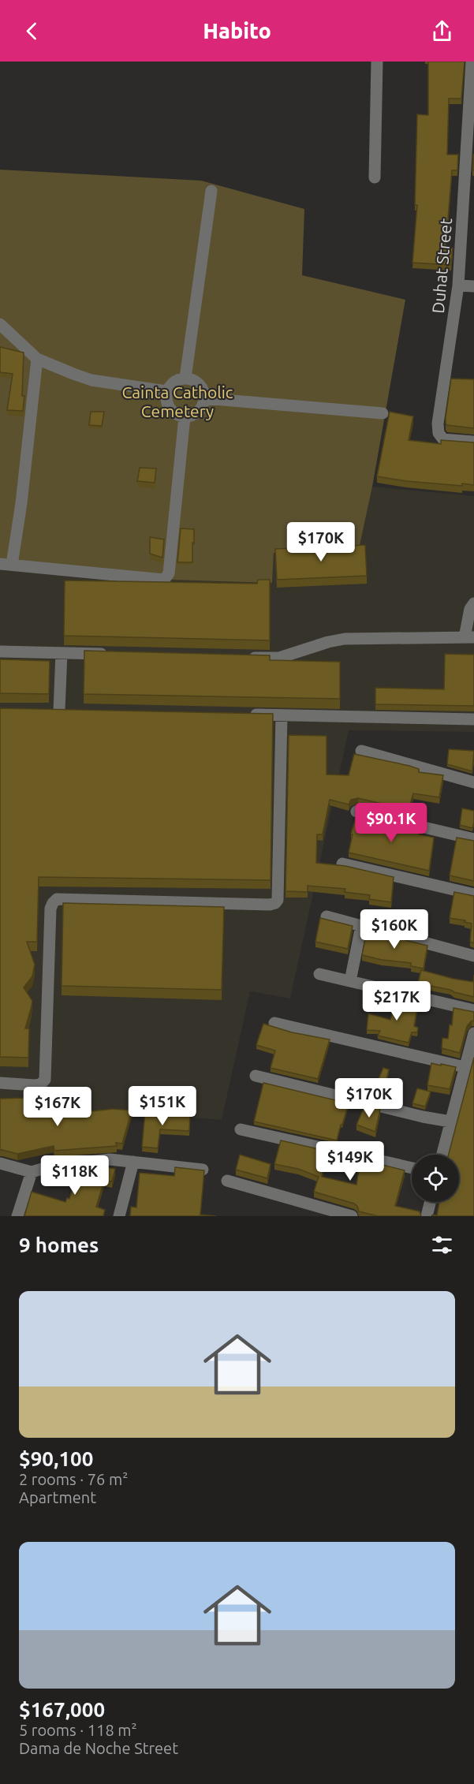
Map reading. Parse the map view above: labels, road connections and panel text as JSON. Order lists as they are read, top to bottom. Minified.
{"streets":{"street":["Duhat Street"]},"parks":["Cainta Catholic Cemetery"],"page":{"header":"Habito","price":["$170K","$90.1K","$160K","$217K","$170K","$151K","$167K","$149K","$118K"],"heading":"9 homes","list":[{"name":"$90,100","note":"2 rooms · 76 m² · Apartment"},{"name":"$167,000","note":"5 rooms · 118 m² · Dama de Noche Street"}]}}
